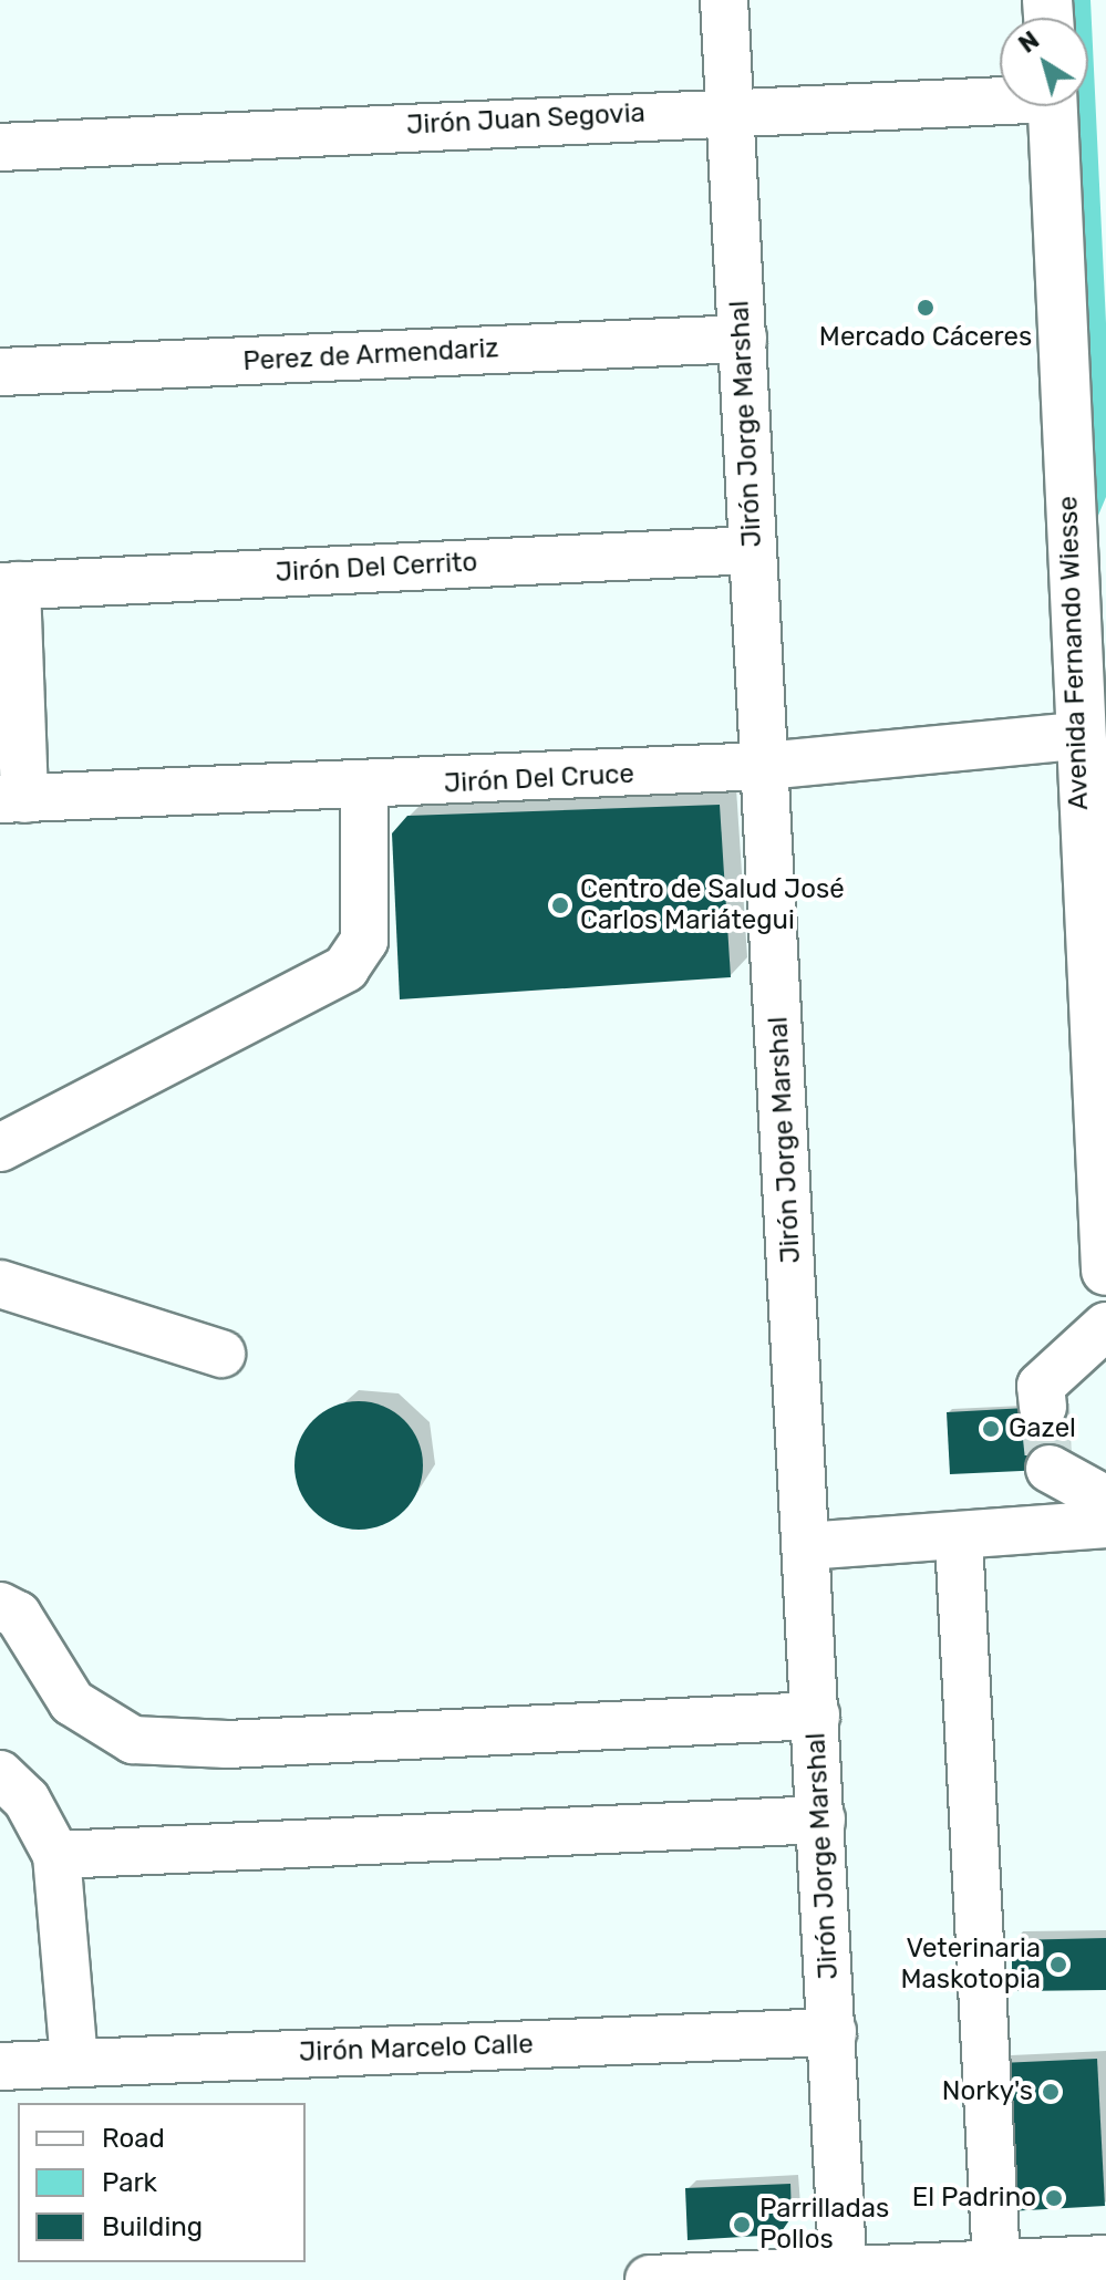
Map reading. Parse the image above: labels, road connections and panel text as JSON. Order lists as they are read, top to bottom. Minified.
{"streets":{"main road":["Avenida Fernando Wiesse"],"street":["Jirón Juan Segovia","Perez de Armendariz","Jirón Jorge Marshal","Jirón Del Cerrito","Jirón Del Cruce","Jirón Marcelo Calle"]},"crossings":[["Jirón Juan Segovia","Jirón Jorge Marshal"],["Perez de Armendariz","Jirón Jorge Marshal"],["Jirón Jorge Marshal","Jirón Del Cerrito"],["Jirón Jorge Marshal","Jirón Del Cruce"],["Jirón Jorge Marshal","Jirón Marcelo Calle"],["Avenida Fernando Wiesse","Jirón Del Cruce"]],"places":["Mercado Cáceres","Centro de Salud José Carlos Mariátegui","Gazel","Veterinaria Maskotopia","Norky's","El Padrino","Parrilladas Pollos"],"legend":["Road","Park","Building"],"north":"top left"}
